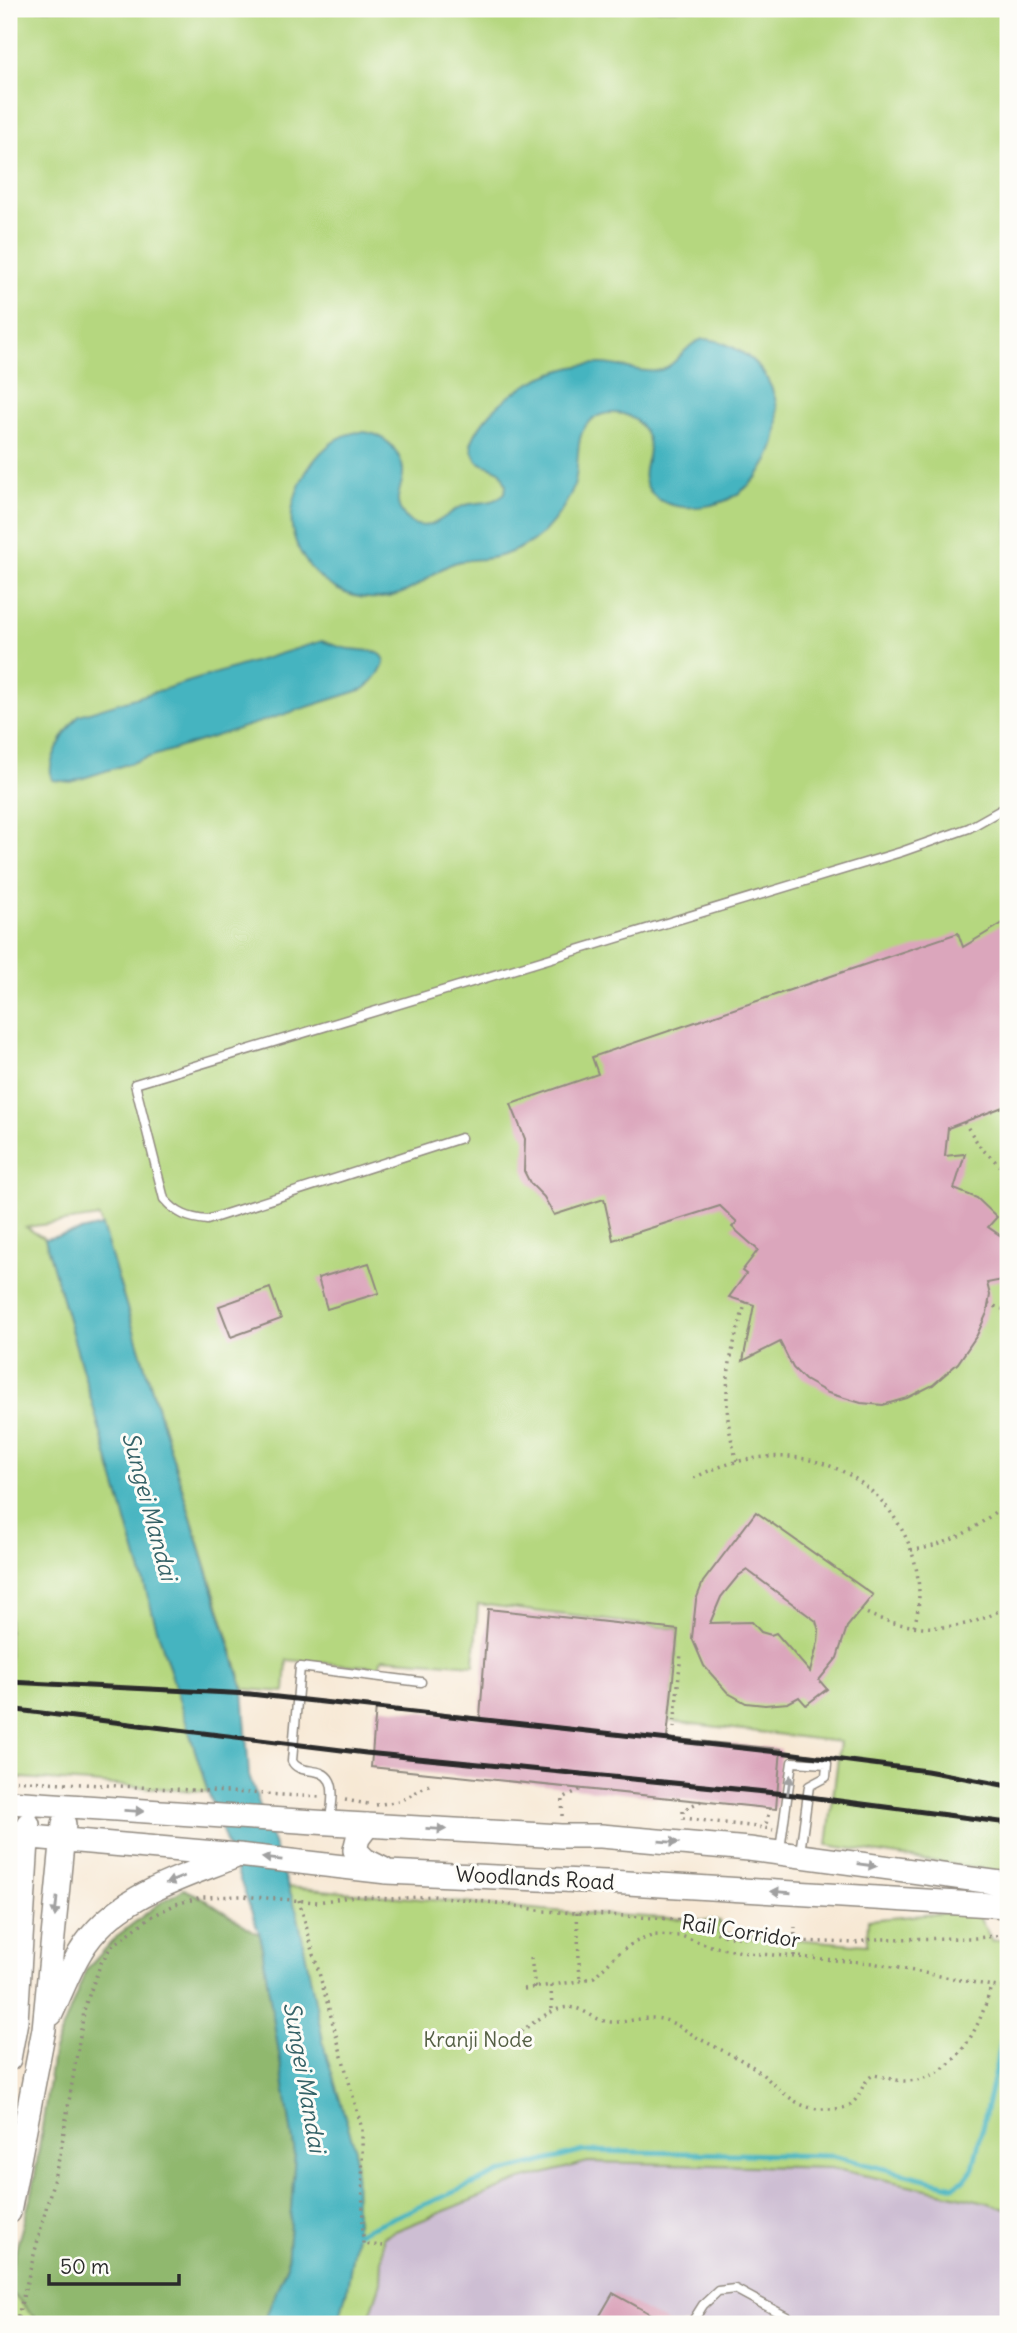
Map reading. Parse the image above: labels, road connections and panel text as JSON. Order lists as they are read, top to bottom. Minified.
{"streets":{"main road":["Woodlands Road"],"path":["Rail Corridor"]},"water":["Sungei Mandai"],"parks":["Kranji Node"],"scale_bar":"50 m"}
